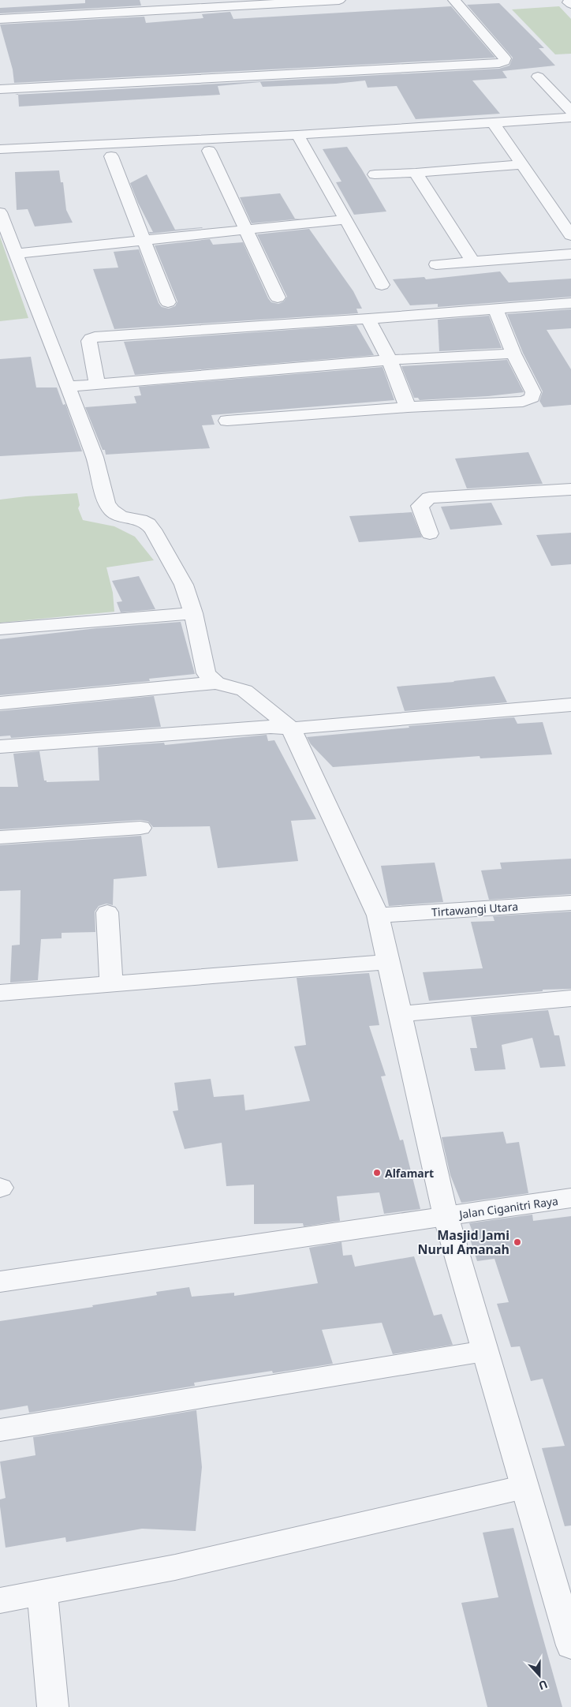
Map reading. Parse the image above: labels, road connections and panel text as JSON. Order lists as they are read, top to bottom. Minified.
{"streets":{"street":["Tirtawangi Utara","Jalan Ciganitri Raya"]},"places":["Alfamart","Masjid Jami Nurul Amanah"],"north":"bottom"}
